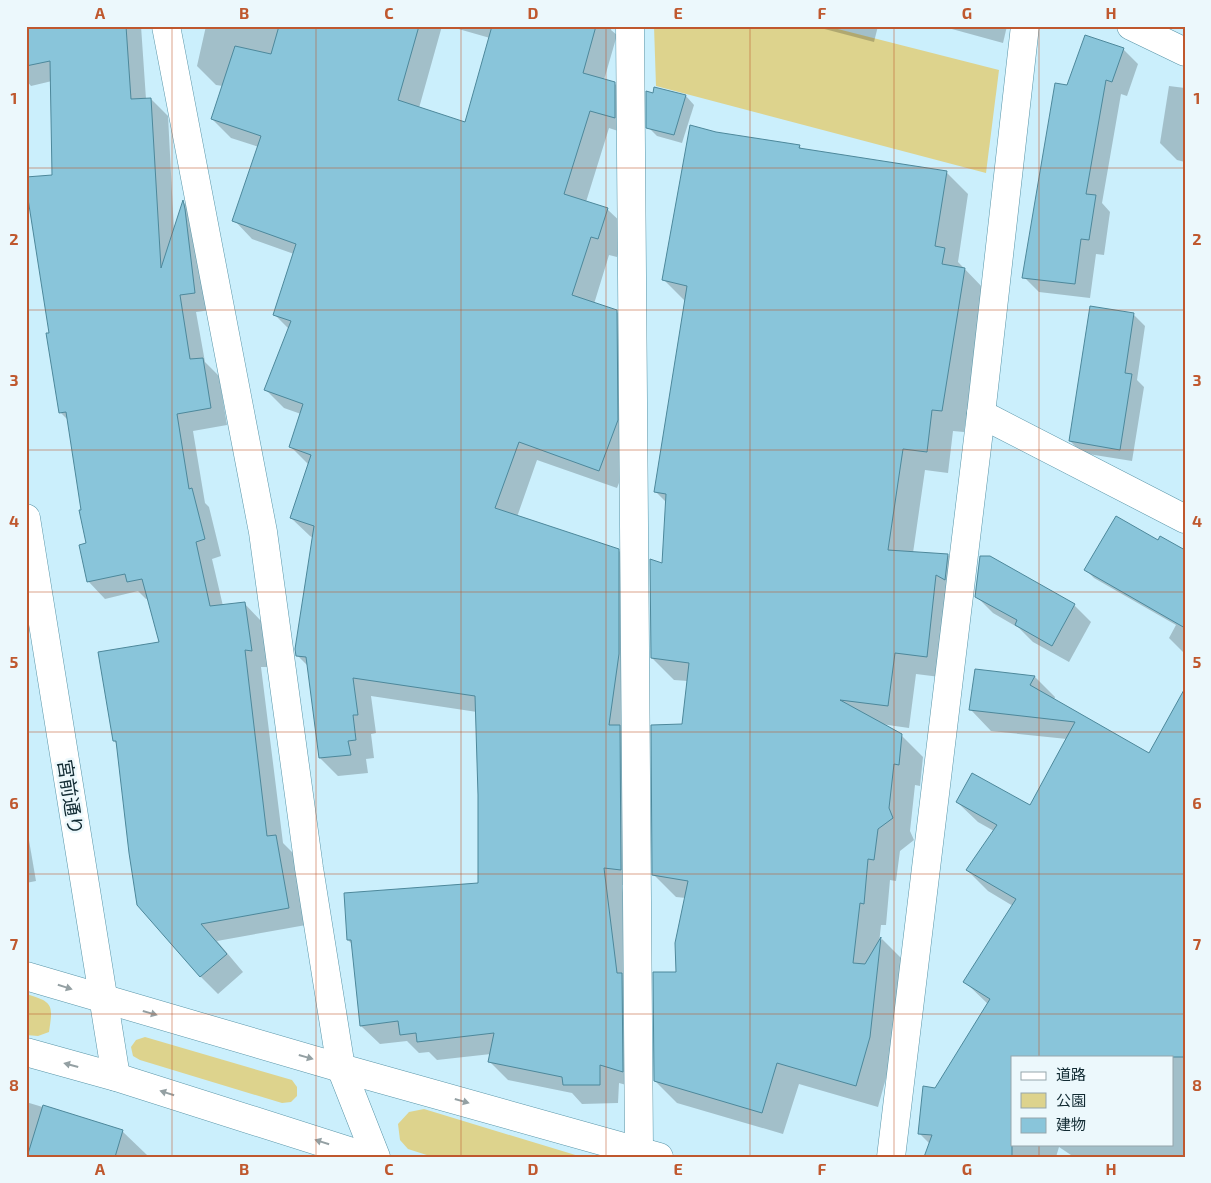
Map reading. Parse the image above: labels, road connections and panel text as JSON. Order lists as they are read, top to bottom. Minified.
{"streets":{"street":["宮前通り"]},"legend":["道路","公園","建物"],"grid":{"columns":["A","B","C","D","E","F","G","H"],"rows":["1","2","3","4","5","6","7","8"]}}
